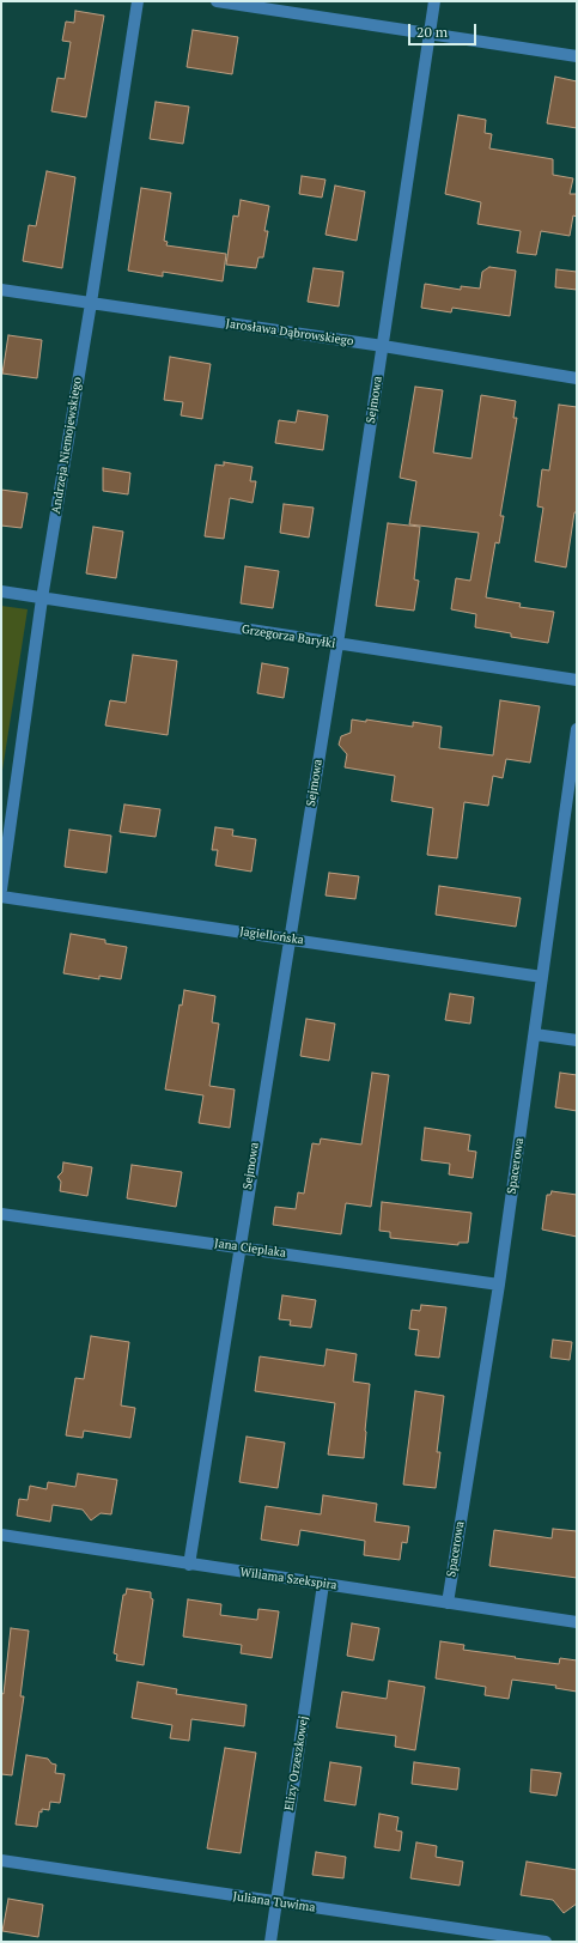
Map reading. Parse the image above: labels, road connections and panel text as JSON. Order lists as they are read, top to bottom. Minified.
{"streets":{"street":["Jarosława Dąbrowskiego","Sejmowa","Andrzeja Niemojewskiego","Grzegorza Baryłki","Jagiellońska","Spacerowa","Jana Cieplaka","Wiliama Szekspira","Elizy Orzeszkowej","Juliana Tuwima"]},"crossings":[["Jarosława Dąbrowskiego","Sejmowa"],["Jarosława Dąbrowskiego","Andrzeja Niemojewskiego"],["Sejmowa","Grzegorza Baryłki"],["Sejmowa","Jagiellońska"],["Sejmowa","Jana Cieplaka"],["Sejmowa","Wiliama Szekspira"],["Andrzeja Niemojewskiego","Grzegorza Baryłki"],["Jagiellońska","Spacerowa"],["Spacerowa","Jana Cieplaka"],["Spacerowa","Wiliama Szekspira"],["Wiliama Szekspira","Elizy Orzeszkowej"],["Elizy Orzeszkowej","Juliana Tuwima"]],"scale_bar":"20 m"}
